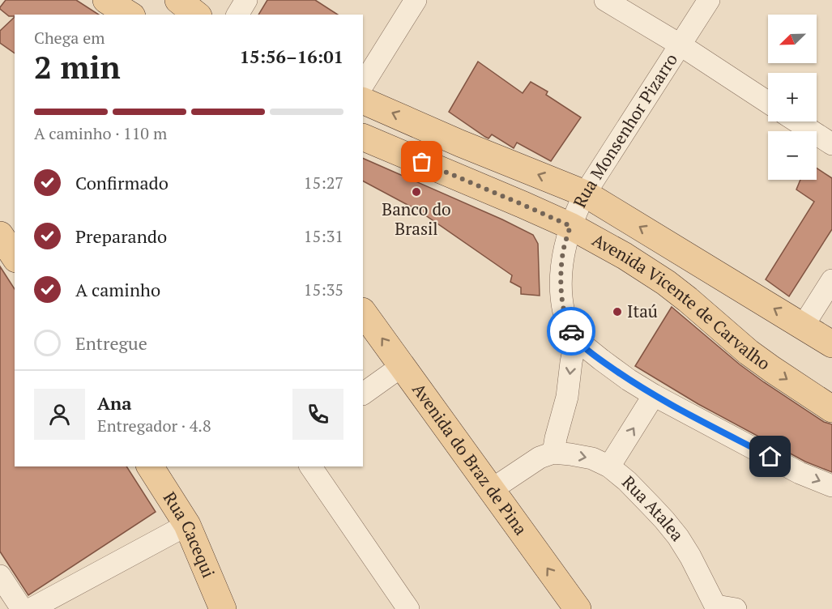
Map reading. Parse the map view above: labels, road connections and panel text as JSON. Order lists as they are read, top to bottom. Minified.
{"streets":{"main road":["Avenida Vicente de Carvalho","Avenida do Braz de Pina","Rua Cacequi"],"street":["Rua Monsenhor Pizarro","Rua Atalea"]},"crossings":[["Rua Monsenhor Pizarro","Avenida Vicente de Carvalho"]],"one_way":["Avenida do Braz de Pina"],"places":["Banco do Brasil","Itaú"],"north":"bottom left","page":{"map_buttons":["+","−"],"heading":["2 min","Chega em","15:56–16:01"],"panel":["Ana","Entregador · 4.8"],"bar":"A caminho · 110 m","list":[["Confirmado","15:27"],["Preparando","15:31"],["A caminho","15:35"],"Entregue"]}}
